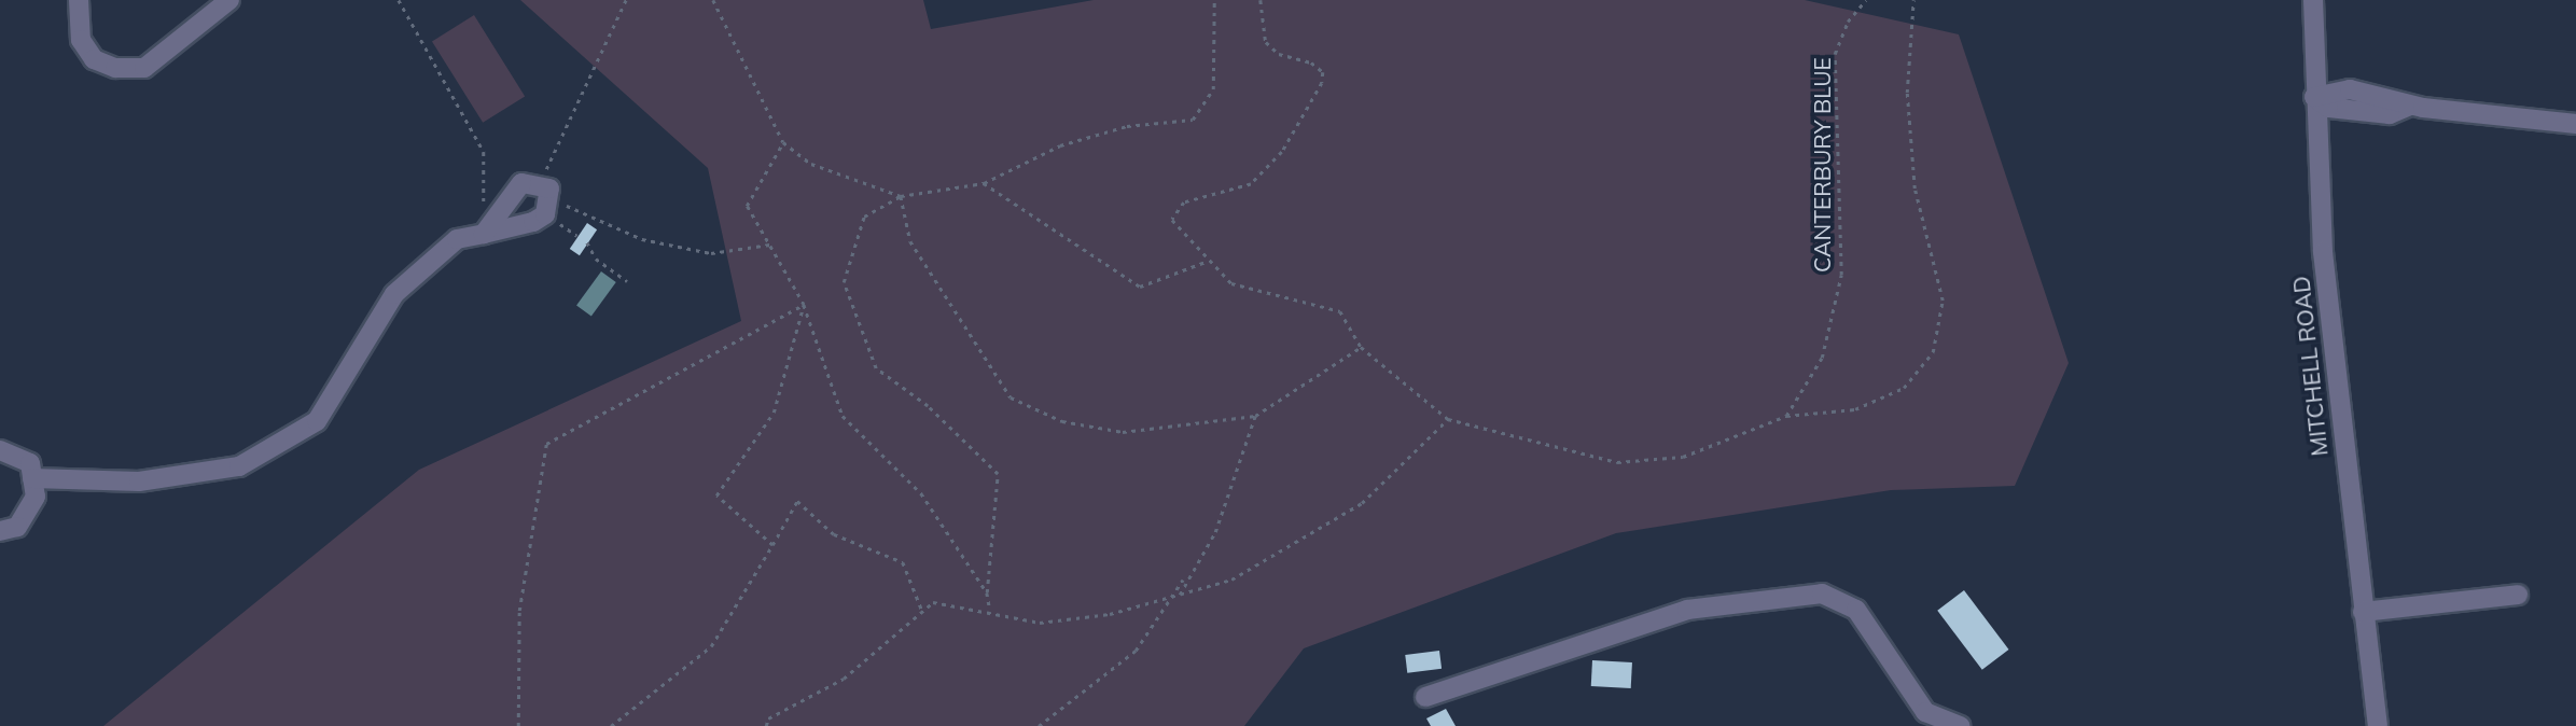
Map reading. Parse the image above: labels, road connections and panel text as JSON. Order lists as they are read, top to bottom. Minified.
{"streets":{"street":["MITCHELL ROAD"],"path":["CANTERBURY BLUE"]}}
